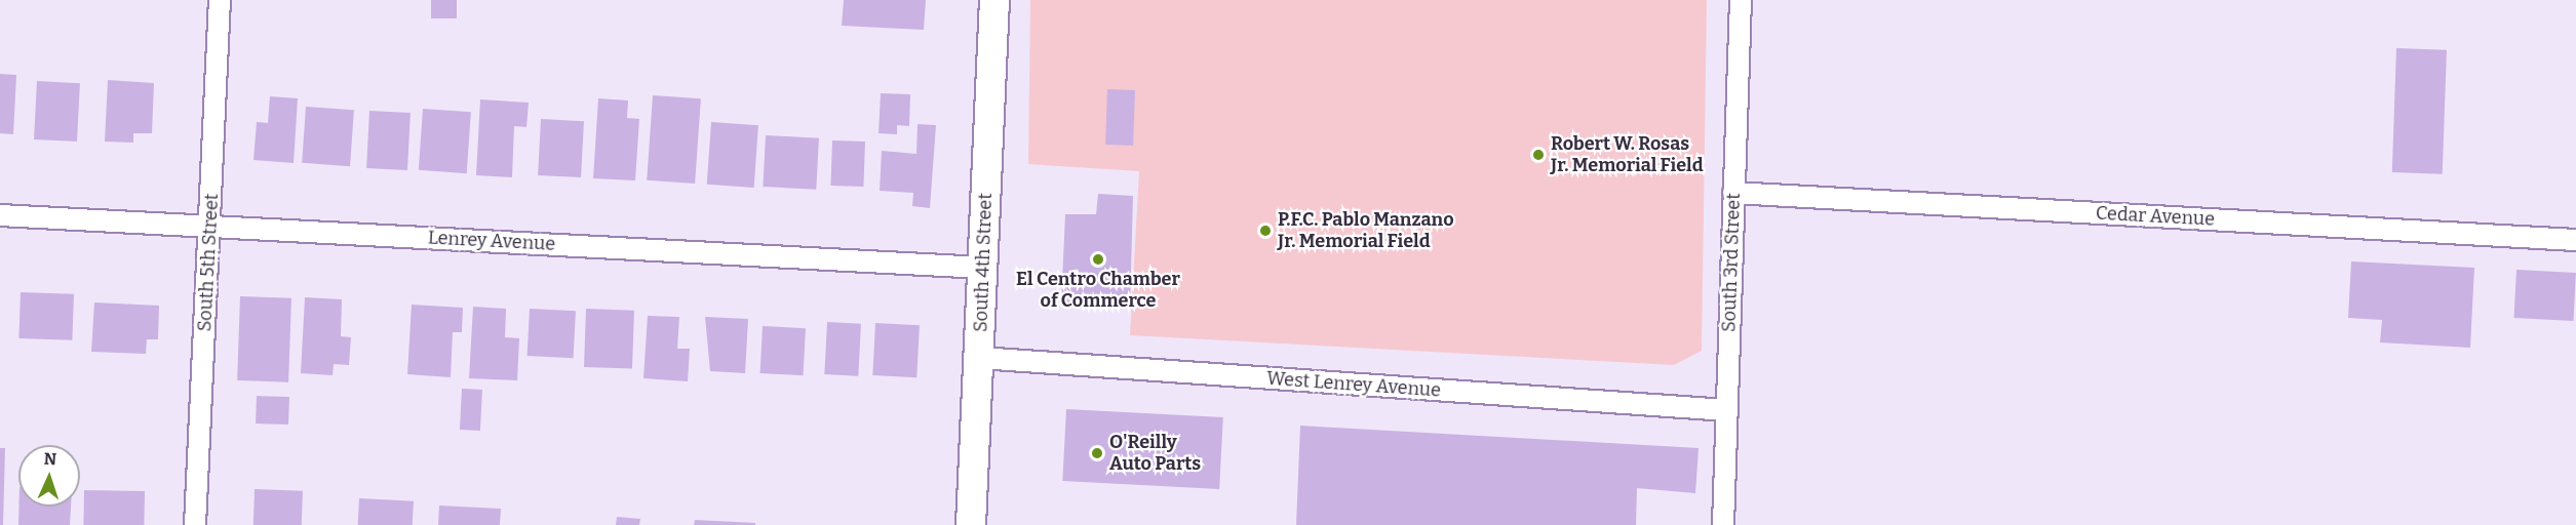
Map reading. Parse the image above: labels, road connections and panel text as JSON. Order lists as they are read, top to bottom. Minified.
{"streets":{"main road":["South 4th Street"],"street":["Cedar Avenue","Lenrey Avenue","South 5th Street","South 3rd Street","West Lenrey Avenue"]},"crossings":[["Cedar Avenue","South 3rd Street"],["Lenrey Avenue","South 5th Street"],["Lenrey Avenue","South 4th Street"],["South 4th Street","West Lenrey Avenue"],["South 3rd Street","West Lenrey Avenue"]],"places":["Robert W. Rosas Jr. Memorial Field","P.F.C. Pablo Manzano Jr. Memorial Field","El Centro Chamber of Commerce","O'Reilly Auto Parts"],"north":"top"}
